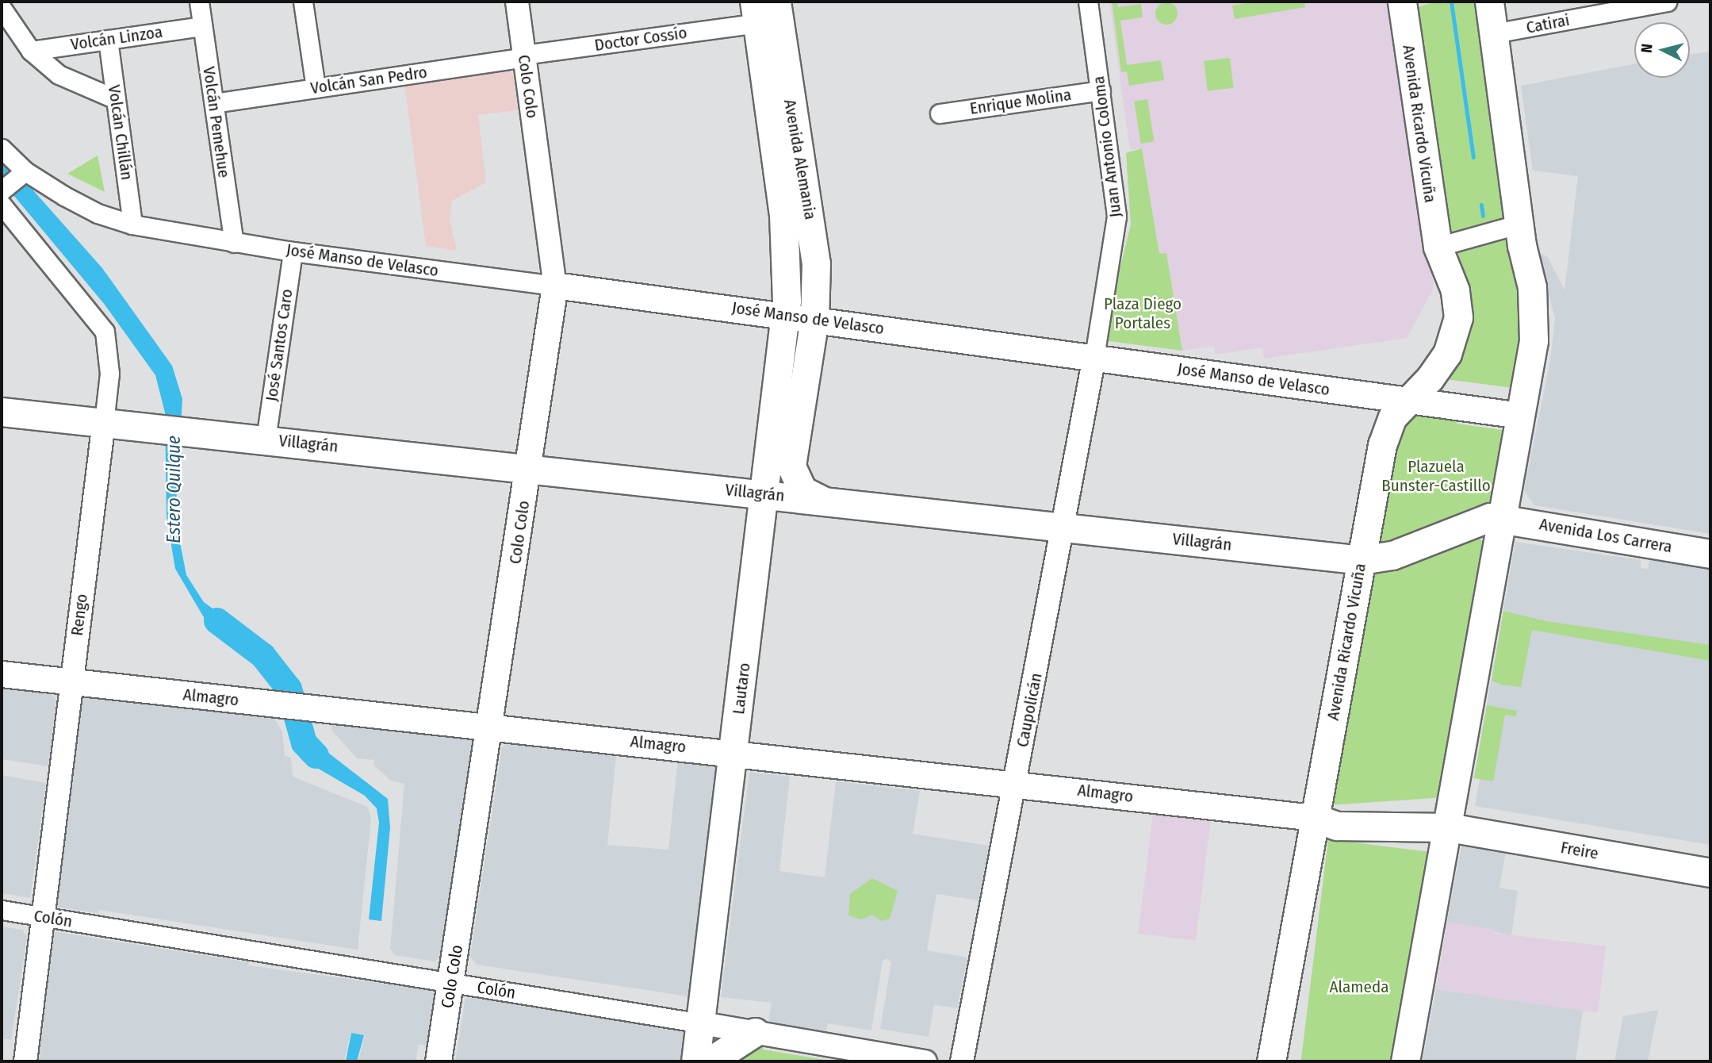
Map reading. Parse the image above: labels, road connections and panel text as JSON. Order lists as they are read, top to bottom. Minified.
{"streets":{"main road":["Colo Colo","Avenida Ricardo Vicuña","Avenida Alemania","José Manso de Velasco","Villagrán","Avenida Los Carrera","Lautaro","Almagro","Freire"],"street":["Catirai","Volcán Linzoa","Doctor Cossío","Volcán San Pedro","Enrique Molina","Volcán Pemehue","Volcán Chillán","Juan Antonio Coloma","José Santos Caro","Rengo","Caupolicán","Colón"]},"crossings":[["Volcán Linzoa","Volcán Pemehue"],["Volcán Linzoa","Volcán Chillán"],["Doctor Cossío","Volcán San Pedro"],["Doctor Cossío","Colo Colo"],["Doctor Cossío","Avenida Alemania"],["Volcán San Pedro","Colo Colo"],["Volcán San Pedro","Volcán Pemehue"],["Colo Colo","José Manso de Velasco"],["Colo Colo","Villagrán"],["Colo Colo","Almagro"],["Colo Colo","Colón"],["Enrique Molina","Juan Antonio Coloma"],["Volcán Pemehue","José Manso de Velasco"],["Avenida Ricardo Vicuña","José Manso de Velasco"],["Avenida Ricardo Vicuña","Villagrán"],["Avenida Ricardo Vicuña","Almagro"],["Volcán Chillán","José Manso de Velasco"],["Juan Antonio Coloma","José Manso de Velasco"],["Juan Antonio Coloma","Caupolicán"],["Avenida Alemania","José Manso de Velasco"],["Avenida Alemania","Lautaro"],["José Manso de Velasco","José Santos Caro"],["José Manso de Velasco","Lautaro"],["José Manso de Velasco","Caupolicán"],["José Santos Caro","Villagrán"],["Villagrán","Avenida Los Carrera"],["Villagrán","Rengo"],["Villagrán","Lautaro"],["Villagrán","Caupolicán"],["Rengo","Almagro"],["Rengo","Colón"],["Lautaro","Almagro"],["Lautaro","Colón"],["Almagro","Caupolicán"],["Almagro","Freire"]],"water":["Estero Quilque"],"parks":["Plaza Diego Portales","Plazuela Bunster-Castillo","Alameda"],"north":"left"}
